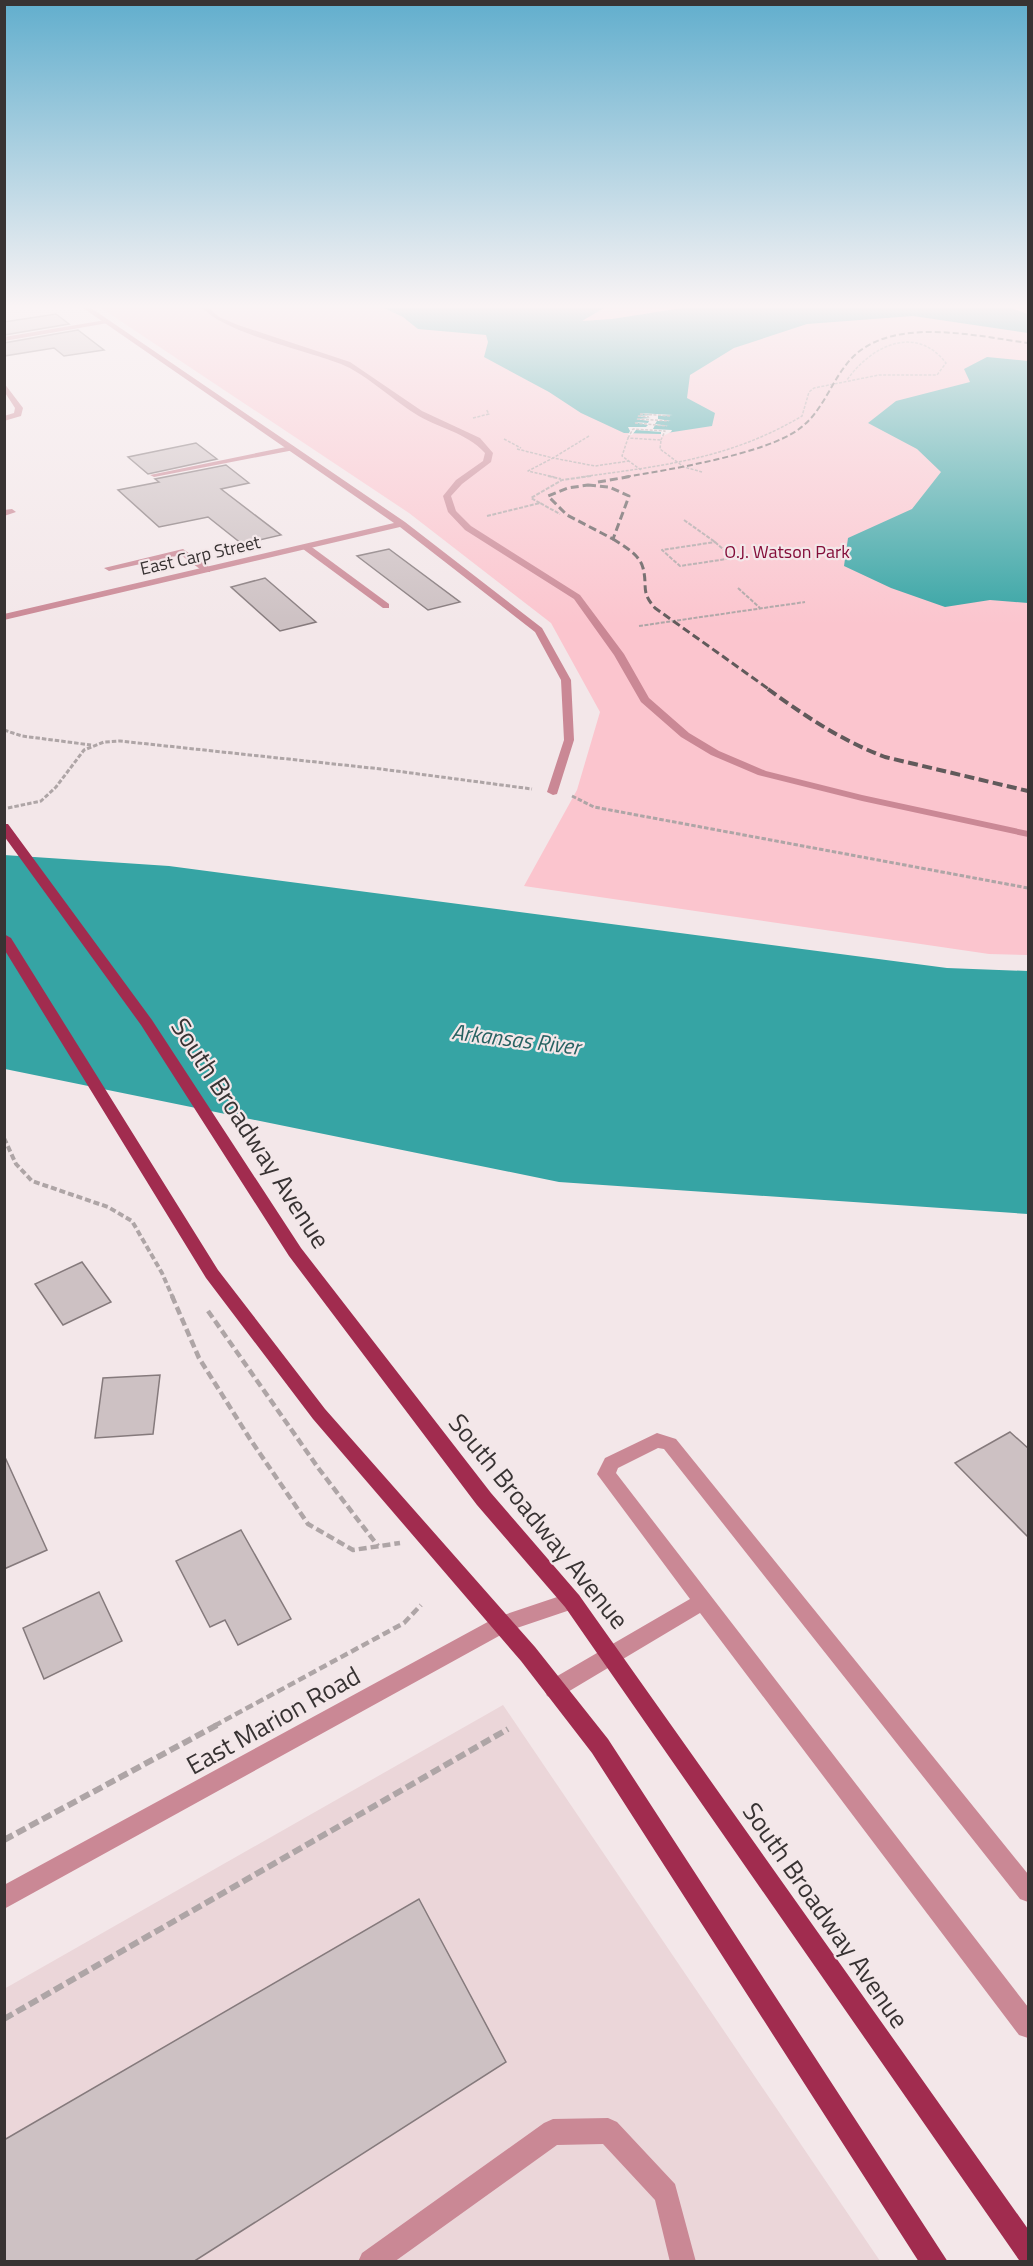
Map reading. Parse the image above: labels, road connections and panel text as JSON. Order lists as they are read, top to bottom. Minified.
{"streets":{"main road":["South Broadway Avenue"],"street":["East Carp Street","East Marion Road"]},"crossings":[["South Broadway Avenue","East Marion Road"]],"water":["Arkansas River"],"parks":["O.J. Watson Park"]}
